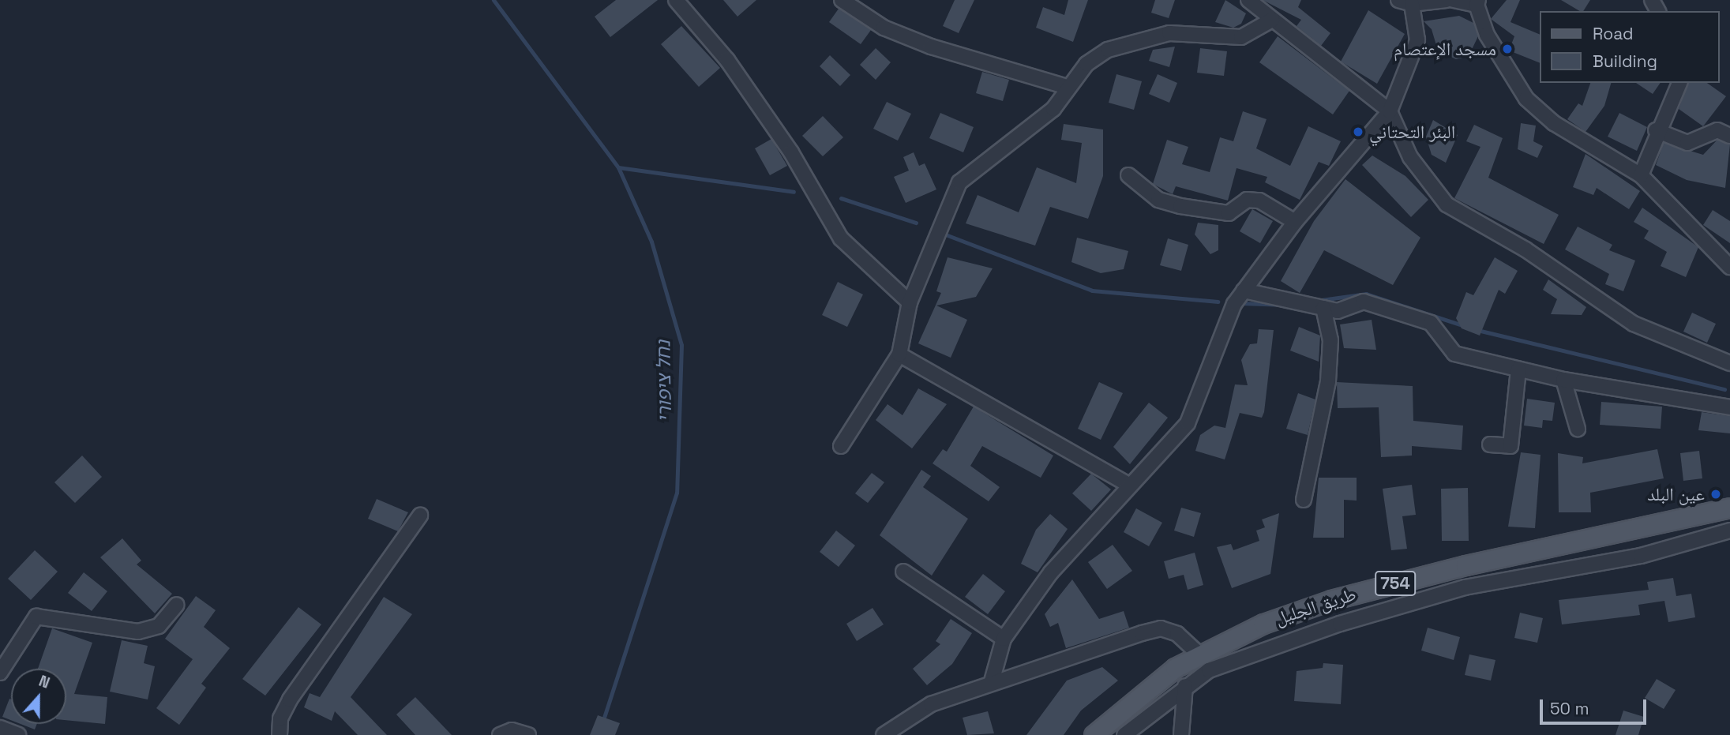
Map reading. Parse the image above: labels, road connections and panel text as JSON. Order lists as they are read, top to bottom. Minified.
{"streets":{"main road":["754","طريق الجليل"]},"water":["נחל ציפורי"],"places":["مسجد الإعتصام","البئر التحتاني","عين البلد"],"legend":["Road","Building"],"scale_bar":"50 m","north":"top"}
